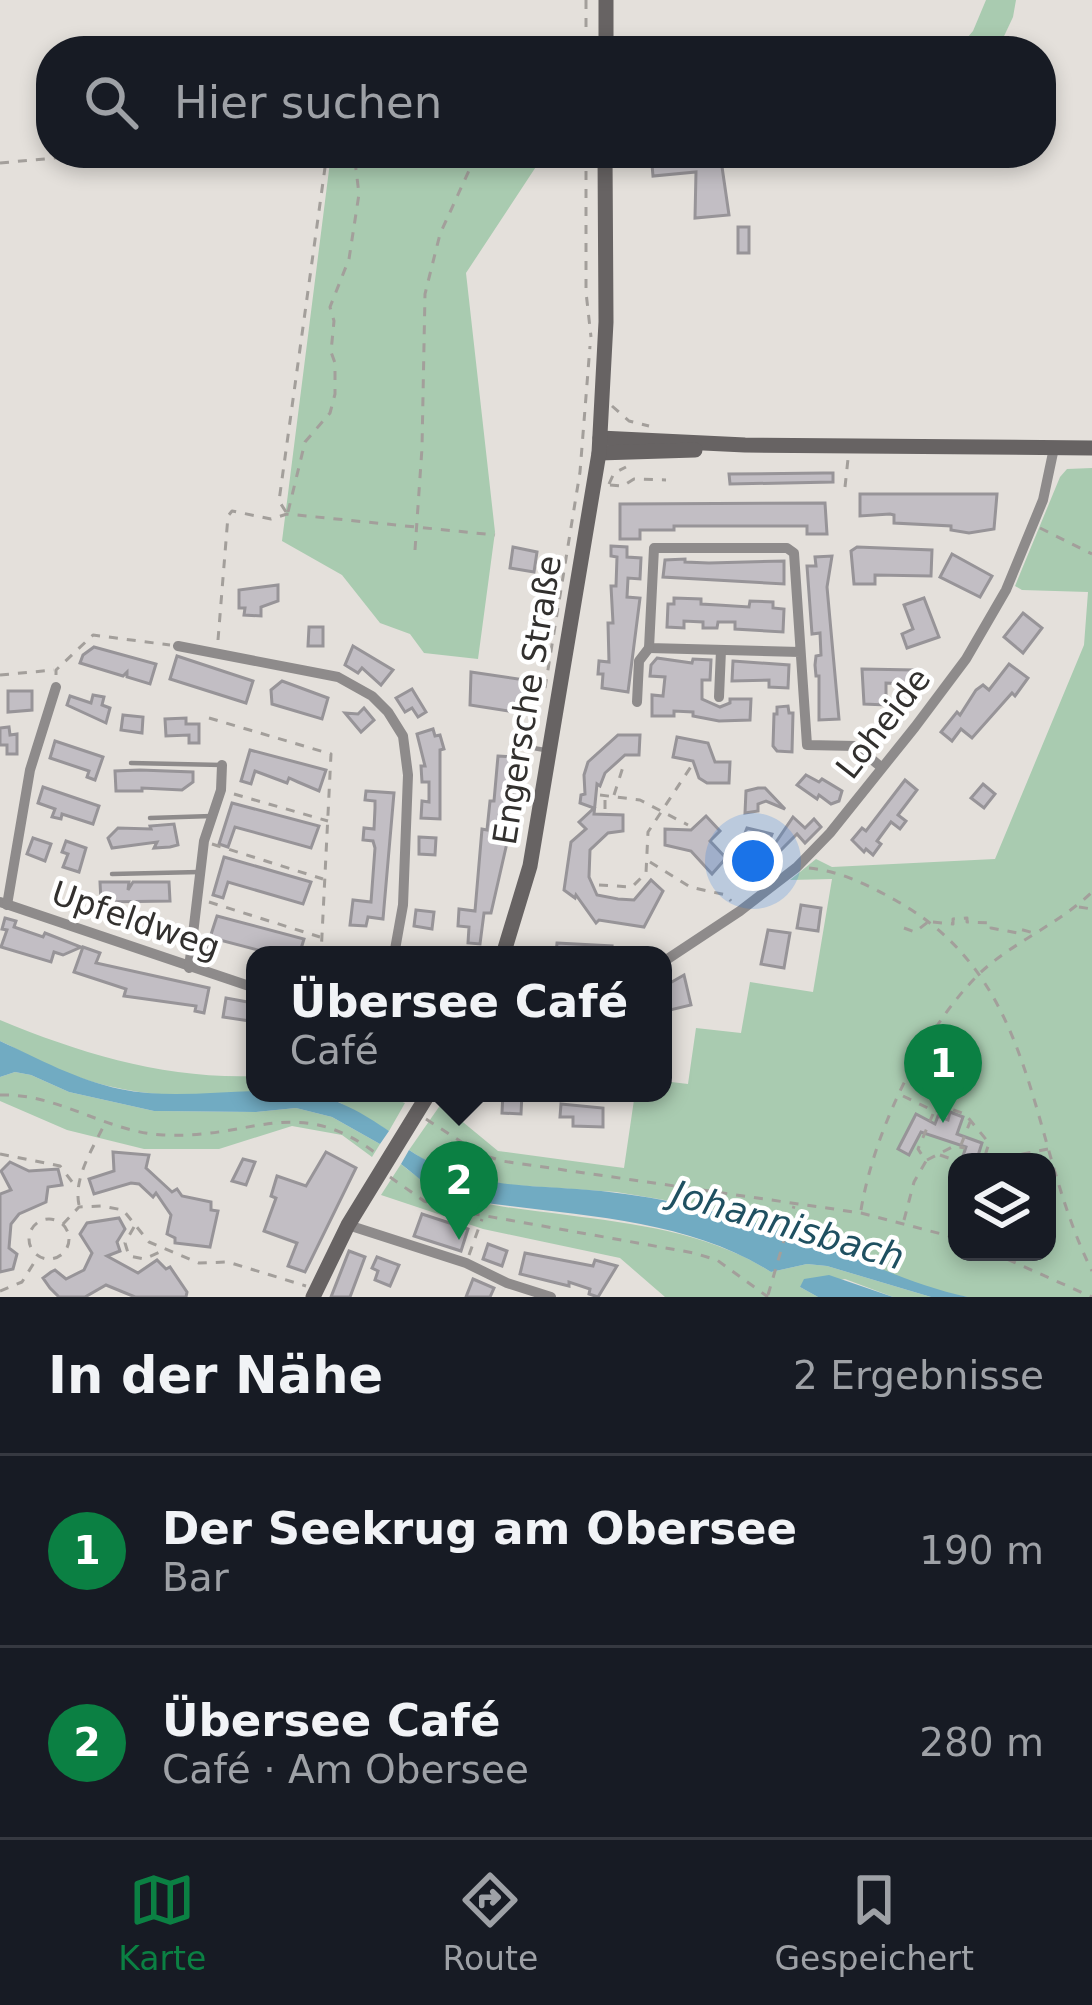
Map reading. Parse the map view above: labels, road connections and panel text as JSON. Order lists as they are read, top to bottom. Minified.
{"streets":{"main road":["Engersche Straße"],"street":["Loheide","Upfeldweg"]},"water":["Johannisbach"],"page":{"search":"Hier suchen","popup":["Übersee Café","Café"],"pins":["1","2"],"heading":["In der Nähe","2 Ergebnisse"],"list":[{"mark":"1","name":"Der Seekrug am Obersee","note":"Bar","value":"190 m"},{"mark":"2","name":"Übersee Café","note":"Café · Am Obersee","value":"280 m"}],"nav":["Karte","Route","Gespeichert"]}}
